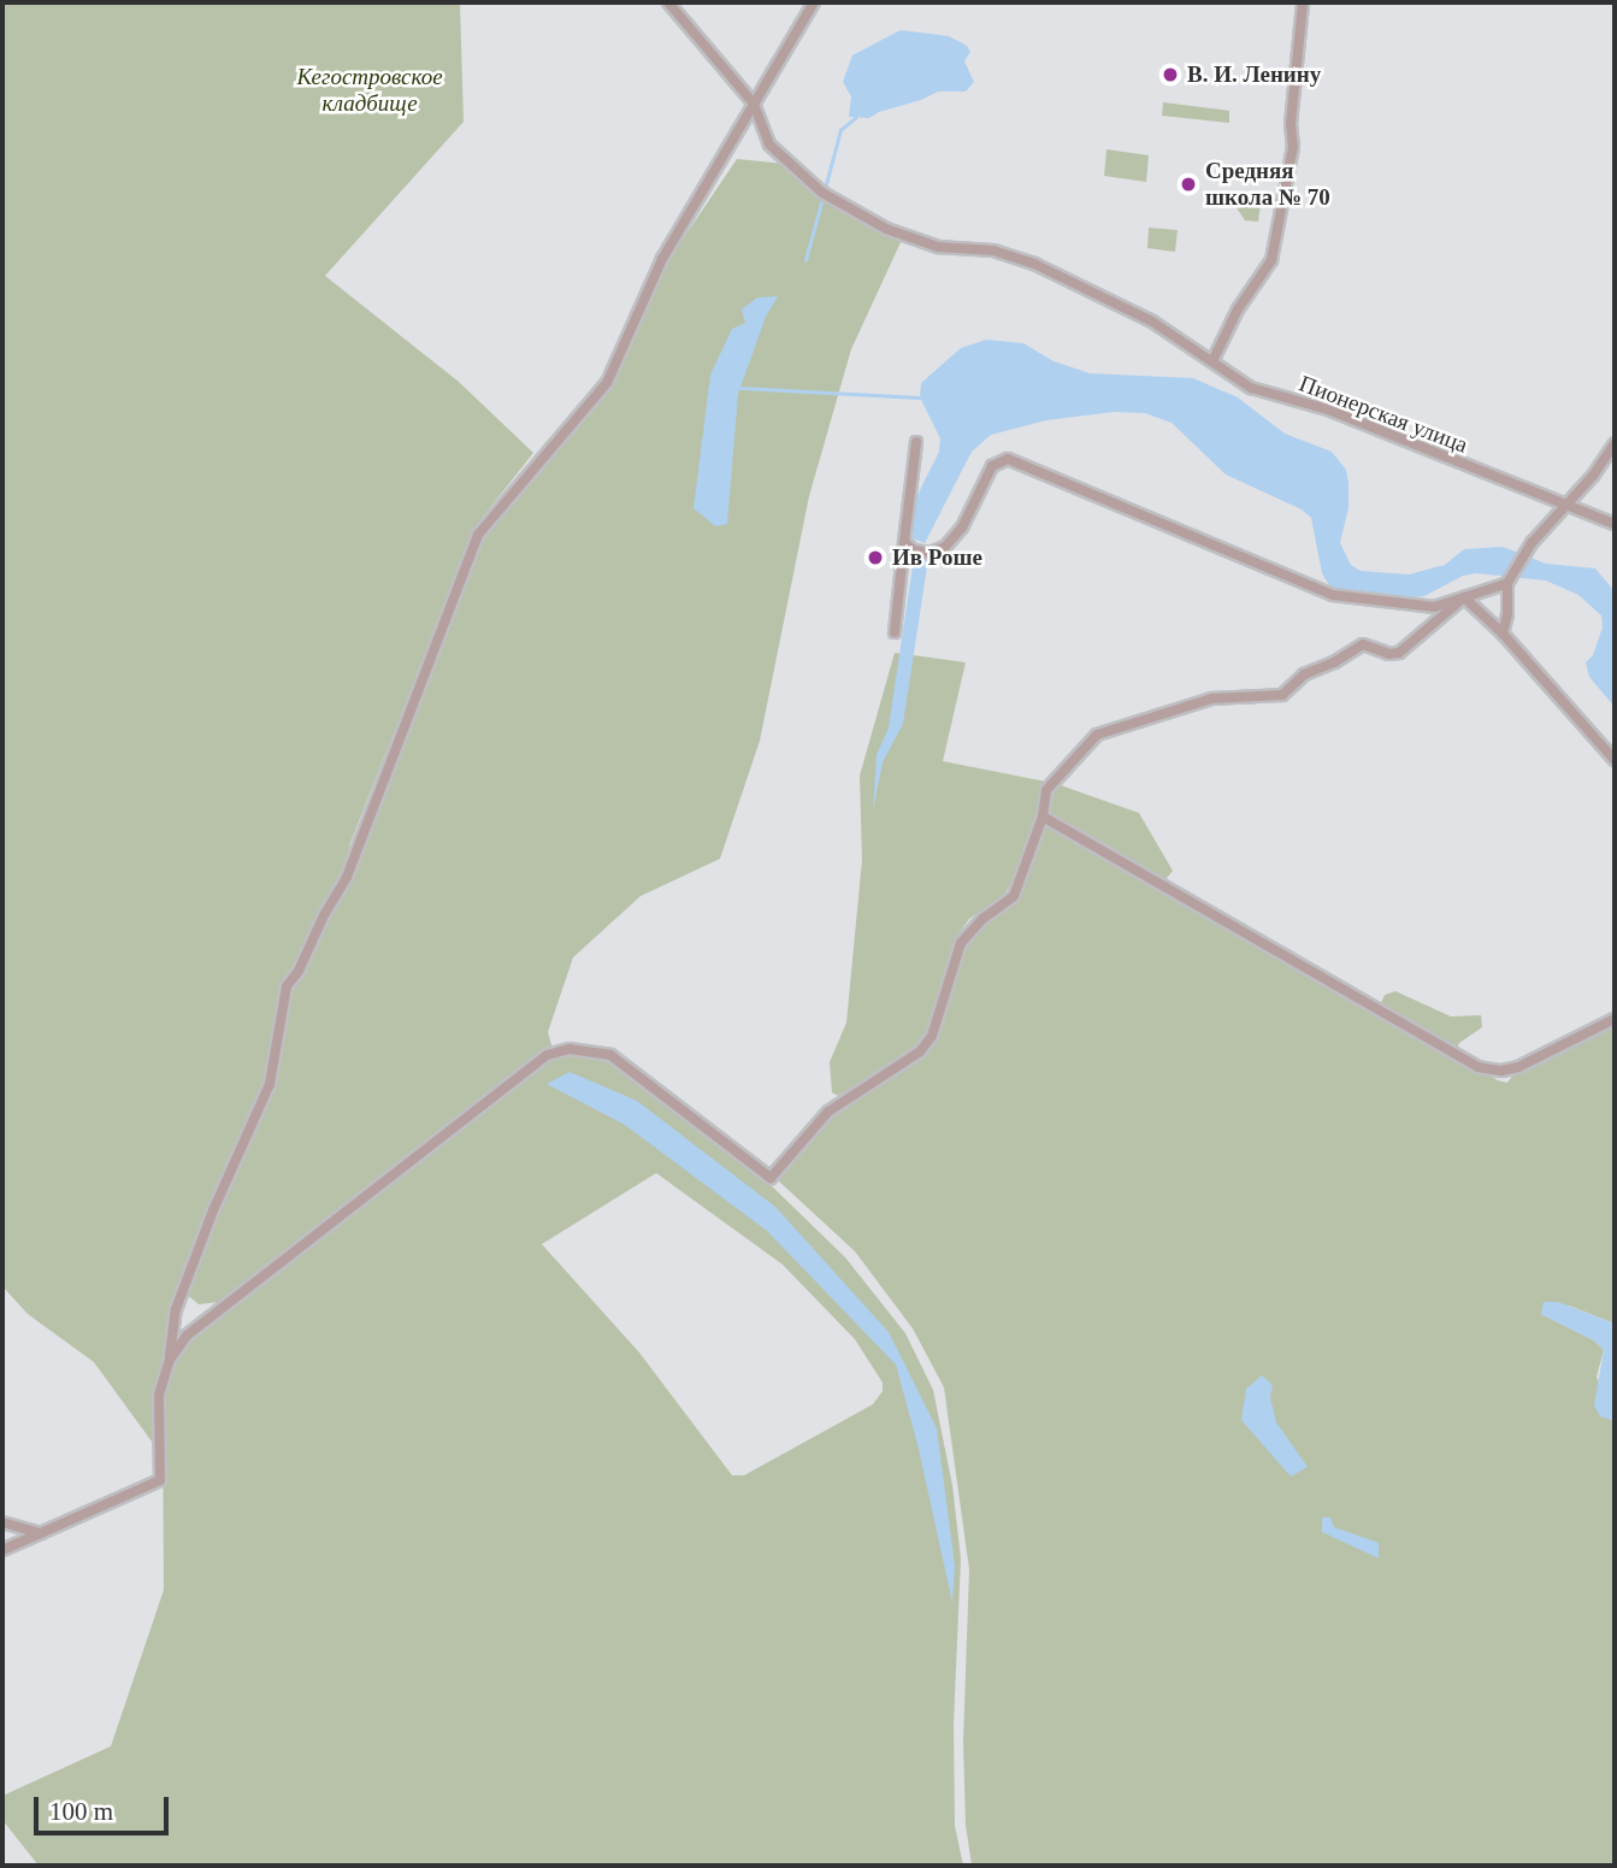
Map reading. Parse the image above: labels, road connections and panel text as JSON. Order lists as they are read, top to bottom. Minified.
{"streets":{"street":["Пионерская улица"]},"parks":["Кегостровское кладбище"],"places":["В. И. Ленину","Средняя школа № 70","Ив Роше"],"scale_bar":"100 m"}
